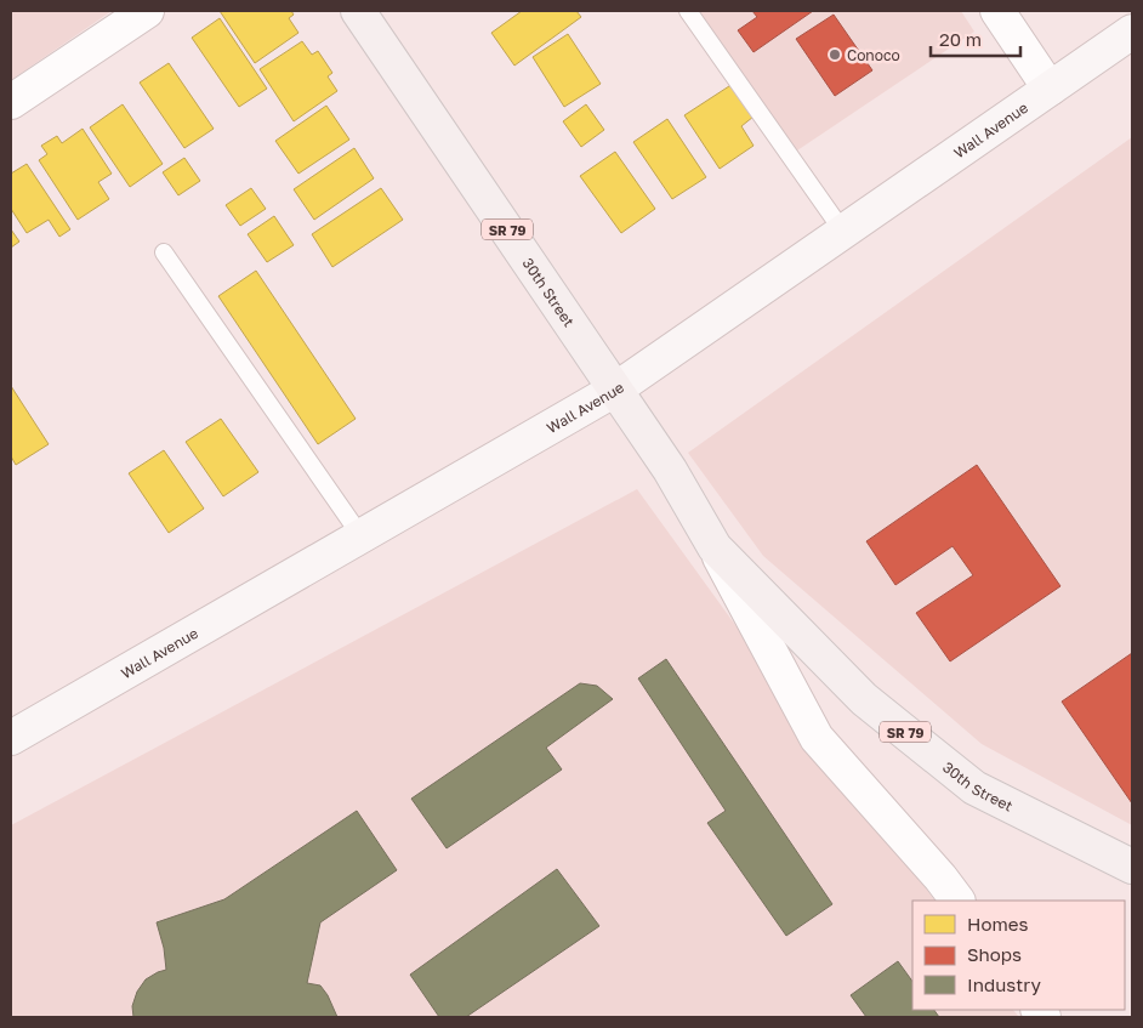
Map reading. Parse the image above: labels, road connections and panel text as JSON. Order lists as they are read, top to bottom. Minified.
{"streets":{"main road":["Wall Avenue","SR 79","30th Street"]},"crossings":[["Wall Avenue","30th Street"]],"places":["Conoco"],"legend":["Homes","Shops","Industry"],"scale_bar":"20 m"}
